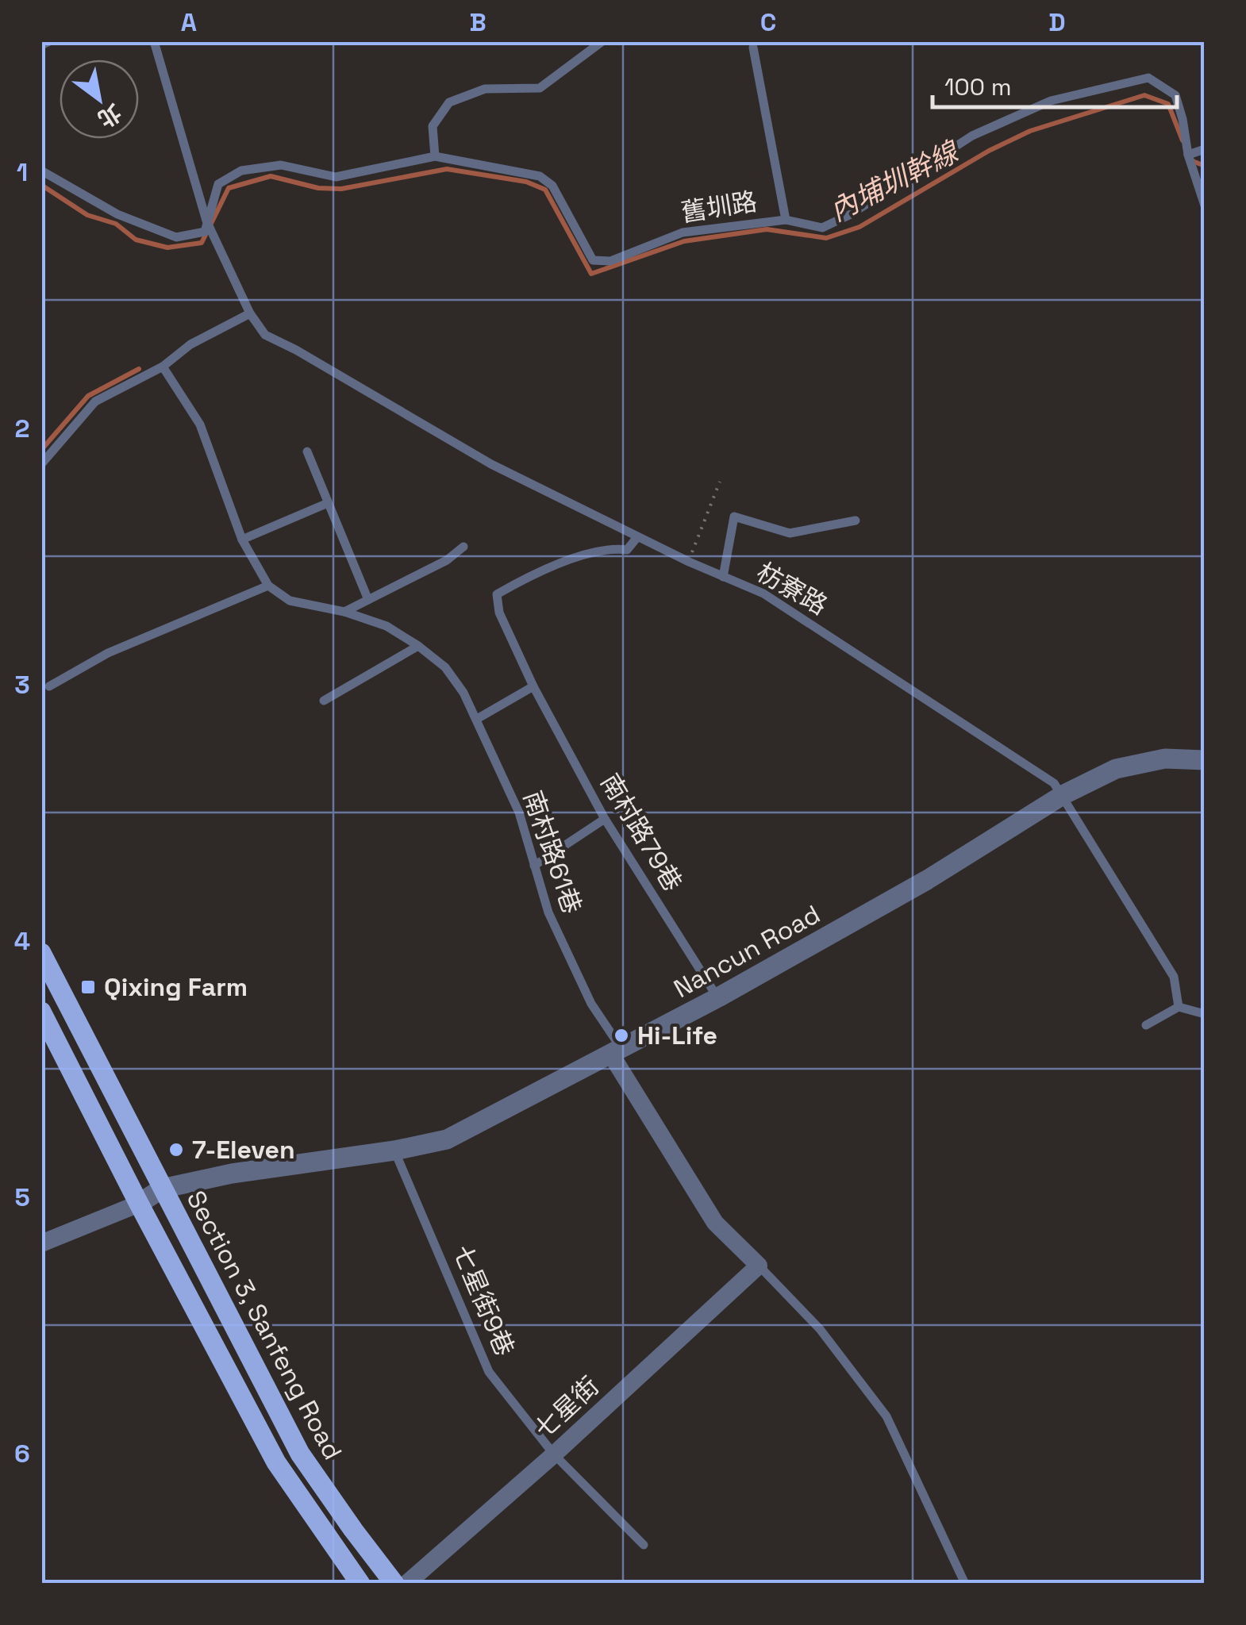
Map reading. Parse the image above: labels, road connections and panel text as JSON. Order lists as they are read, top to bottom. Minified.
{"streets":{"main road":["Section 3, Sanfeng Road"],"street":["Nancun Road","七星街"],"lane":["舊圳路","枋寮路","南村路79巷","南村路61巷","七星街9巷"]},"crossings":[["枋寮路","南村路79巷"],["枋寮路","Nancun Road"],["南村路79巷","Nancun Road"],["南村路61巷","Nancun Road"],["Nancun Road","七星街9巷"],["Nancun Road","Section 3, Sanfeng Road"],["七星街9巷","七星街"]],"water":["內埔圳幹線"],"places":{"transit":["Qixing Farm"],"other":["Hi-Life","7-Eleven"]},"scale_bar":"100 m","north":"bottom right","grid":{"columns":["A","B","C","D"],"rows":["1","2","3","4","5","6"]}}
